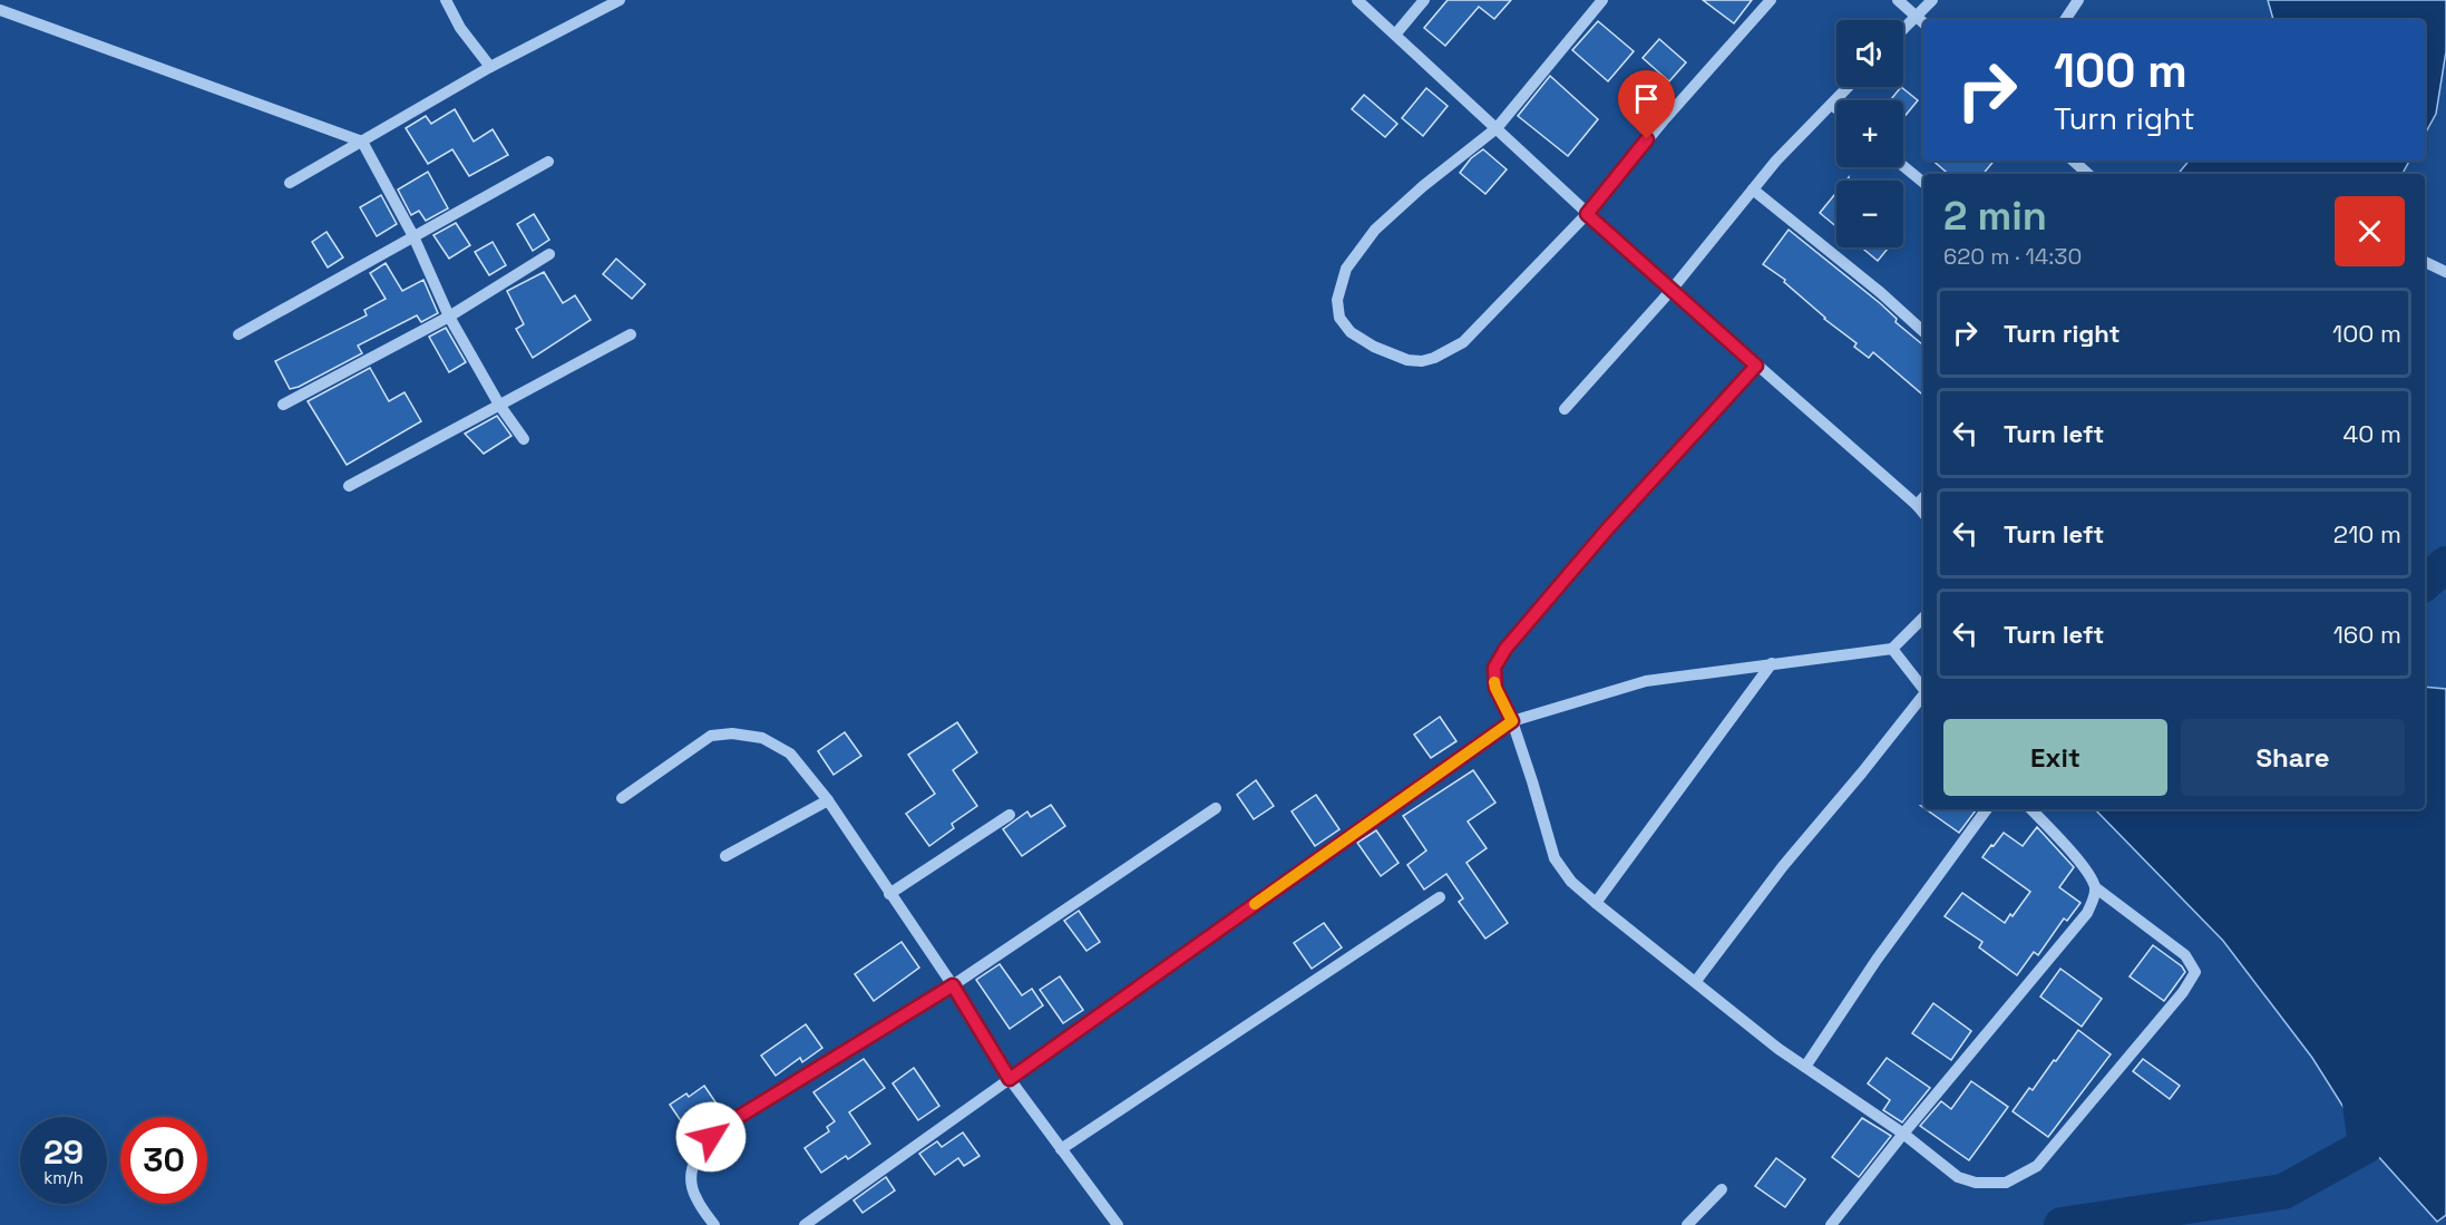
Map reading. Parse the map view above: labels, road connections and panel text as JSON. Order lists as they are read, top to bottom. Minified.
{"page":{"map_buttons":["+","−"],"turn":["100 m","Turn right"],"heading":["2 min","620 m · 14:30"],"list":[{"name":"Turn right","value":"100 m"},{"name":"Turn left","value":"40 m"},{"name":"Turn left","value":"210 m"},{"name":"Turn left","value":"160 m"}],"buttons":["Exit","Share"],"speed":"29 km/h","limit":"30"}}
